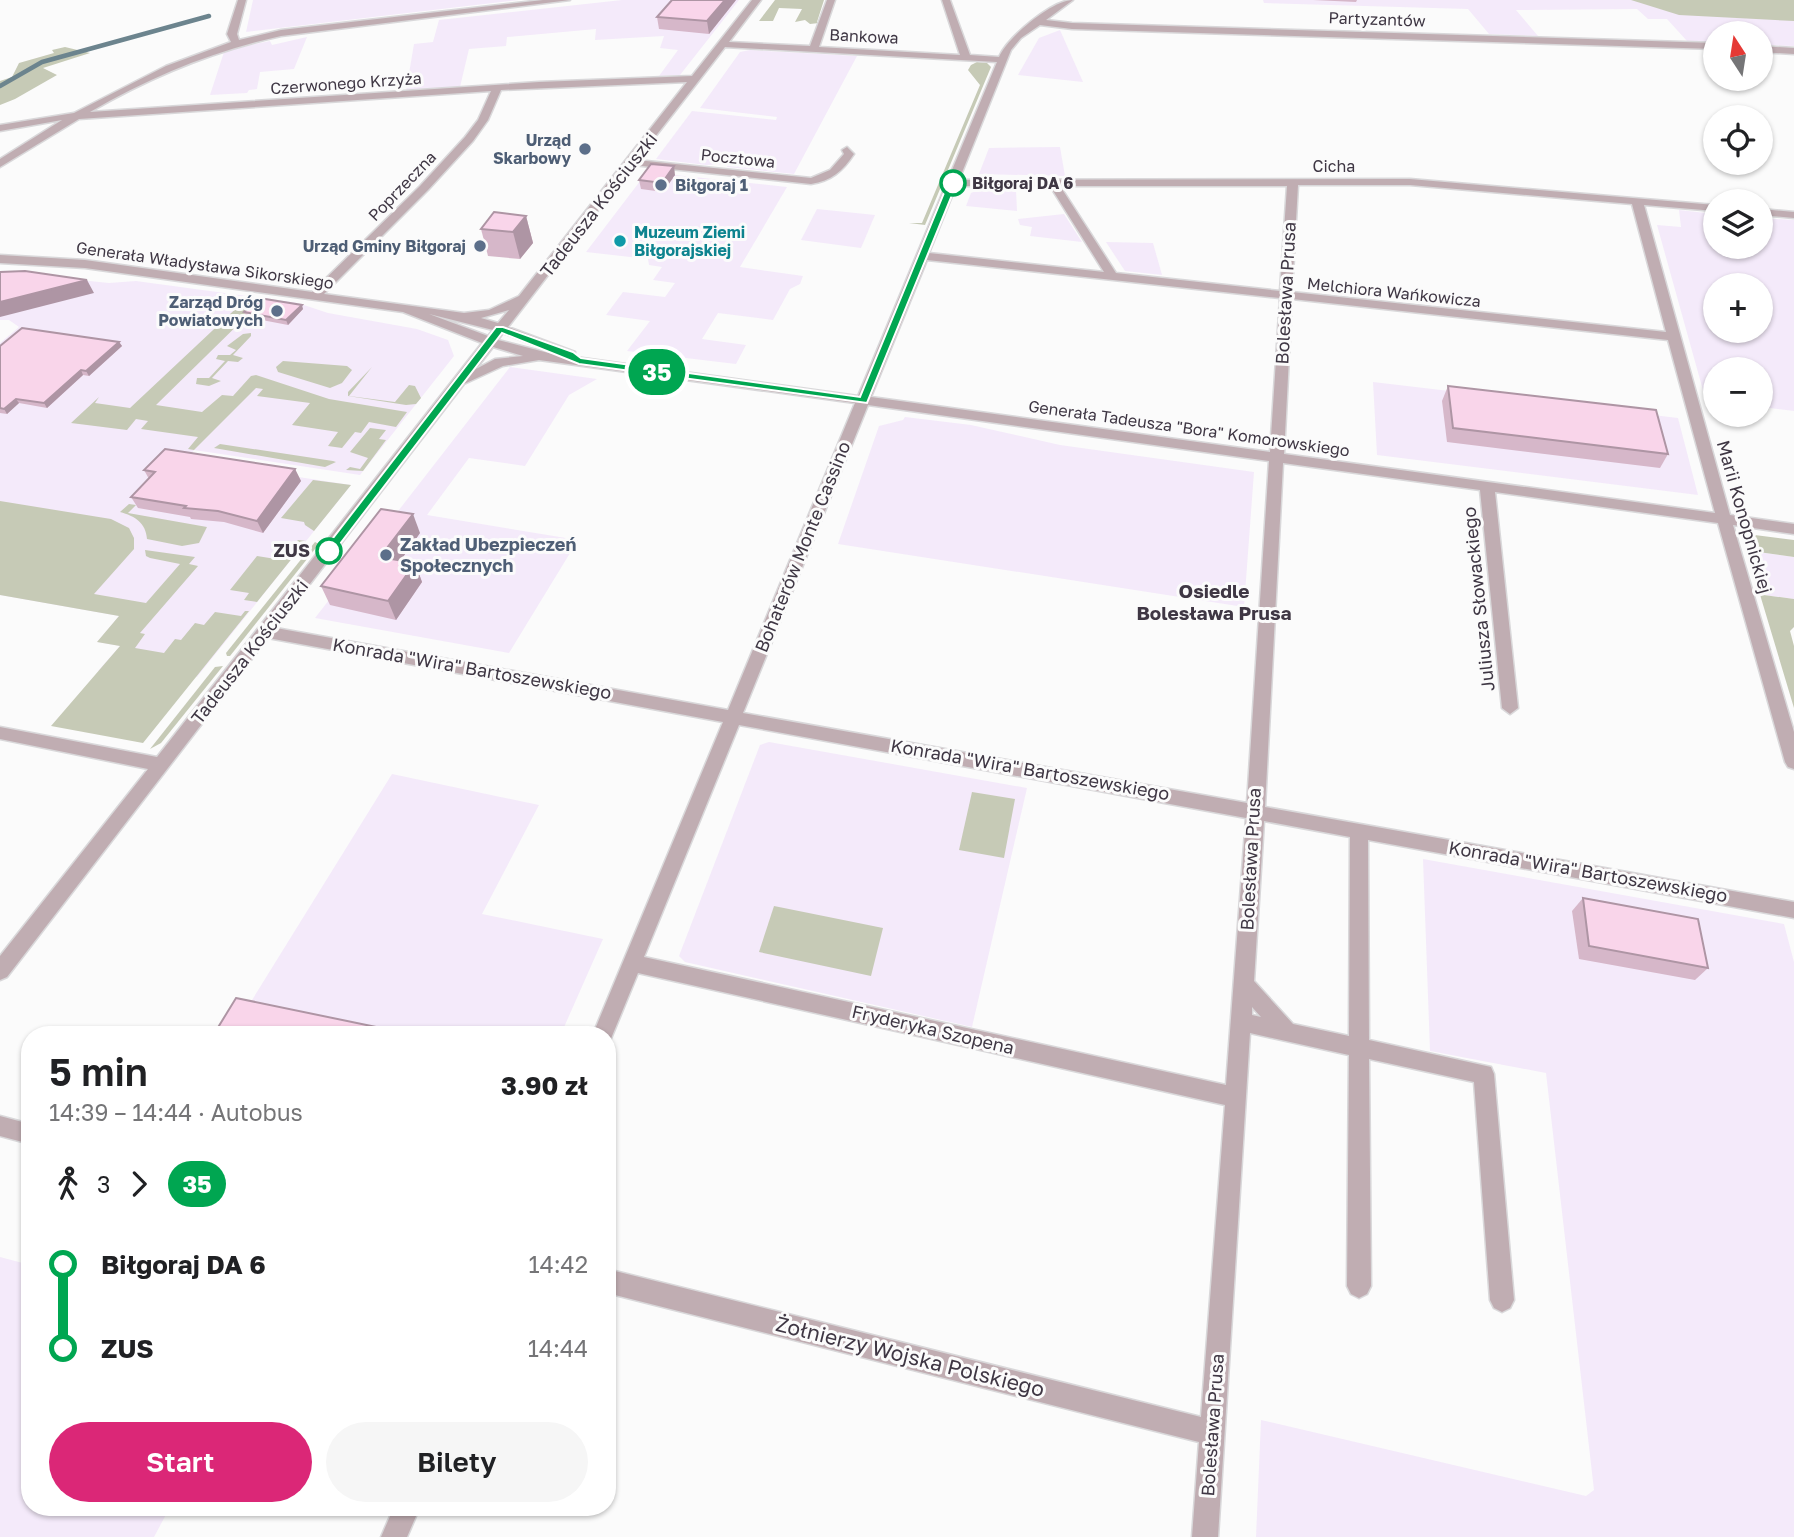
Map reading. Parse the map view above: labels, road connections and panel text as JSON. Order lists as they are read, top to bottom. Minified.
{"streets":{"street":["Partyzantów","Bankowa","Czerwonego Krzyża","Pocztowa","Cicha","Poprzeczna","Tadeusza Kościuszki","Generała Władysława Sikorskiego","Melchiora Wańkowicza","Bolesława Prusa","Generała Tadeusza \"Bora\" Komorowskiego","Marii Konopnickiej","Bohaterów Monte Cassino","Juliusza Słowackiego","Konrada \"Wira\" Bartoszewskiego","Fryderyka Szopena","Żołnierzy Wojska Polskiego"]},"crossings":[["Partyzantów","Bohaterów Monte Cassino"],["Bankowa","Tadeusza Kościuszki"],["Bankowa","Bohaterów Monte Cassino"],["Czerwonego Krzyża","Poprzeczna"],["Czerwonego Krzyża","Tadeusza Kościuszki"],["Pocztowa","Tadeusza Kościuszki"],["Cicha","Bolesława Prusa"],["Cicha","Marii Konopnickiej"],["Cicha","Bohaterów Monte Cassino"],["Poprzeczna","Generała Władysława Sikorskiego"],["Tadeusza Kościuszki","Generała Władysława Sikorskiego"],["Tadeusza Kościuszki","Generała Tadeusza \"Bora\" Komorowskiego"],["Tadeusza Kościuszki","Konrada \"Wira\" Bartoszewskiego"],["Generała Władysława Sikorskiego","Generała Tadeusza \"Bora\" Komorowskiego"],["Melchiora Wańkowicza","Bolesława Prusa"],["Melchiora Wańkowicza","Marii Konopnickiej"],["Melchiora Wańkowicza","Bohaterów Monte Cassino"],["Bolesława Prusa","Generała Tadeusza \"Bora\" Komorowskiego"],["Bolesława Prusa","Konrada \"Wira\" Bartoszewskiego"],["Bolesława Prusa","Fryderyka Szopena"],["Bolesława Prusa","Żołnierzy Wojska Polskiego"],["Generała Tadeusza \"Bora\" Komorowskiego","Marii Konopnickiej"],["Generała Tadeusza \"Bora\" Komorowskiego","Bohaterów Monte Cassino"],["Generała Tadeusza \"Bora\" Komorowskiego","Juliusza Słowackiego"],["Bohaterów Monte Cassino","Konrada \"Wira\" Bartoszewskiego"],["Bohaterów Monte Cassino","Fryderyka Szopena"]],"districts":["Osiedle Bolesława Prusa"],"places":["Urząd Skarbowy","Biłgoraj DA 6","Biłgoraj 1","Muzeum Ziemi Biłgorajskiej","Urząd Gminy Biłgoraj","Zarząd Dróg Powiatowych","ZUS","Zakład Ubezpieczeń Społecznych"],"lines":["bus line 35"],"north":"top","page":{"on_map":"35","map_buttons":["+","−"],"heading":["5 min","14:39 – 14:44 · Autobus","3.90 zł"],"legs":["3","35"],"list":[{"name":"Biłgoraj DA 6","value":"14:42"},{"name":"ZUS","value":"14:44"}],"buttons":["Start","Bilety"]}}
